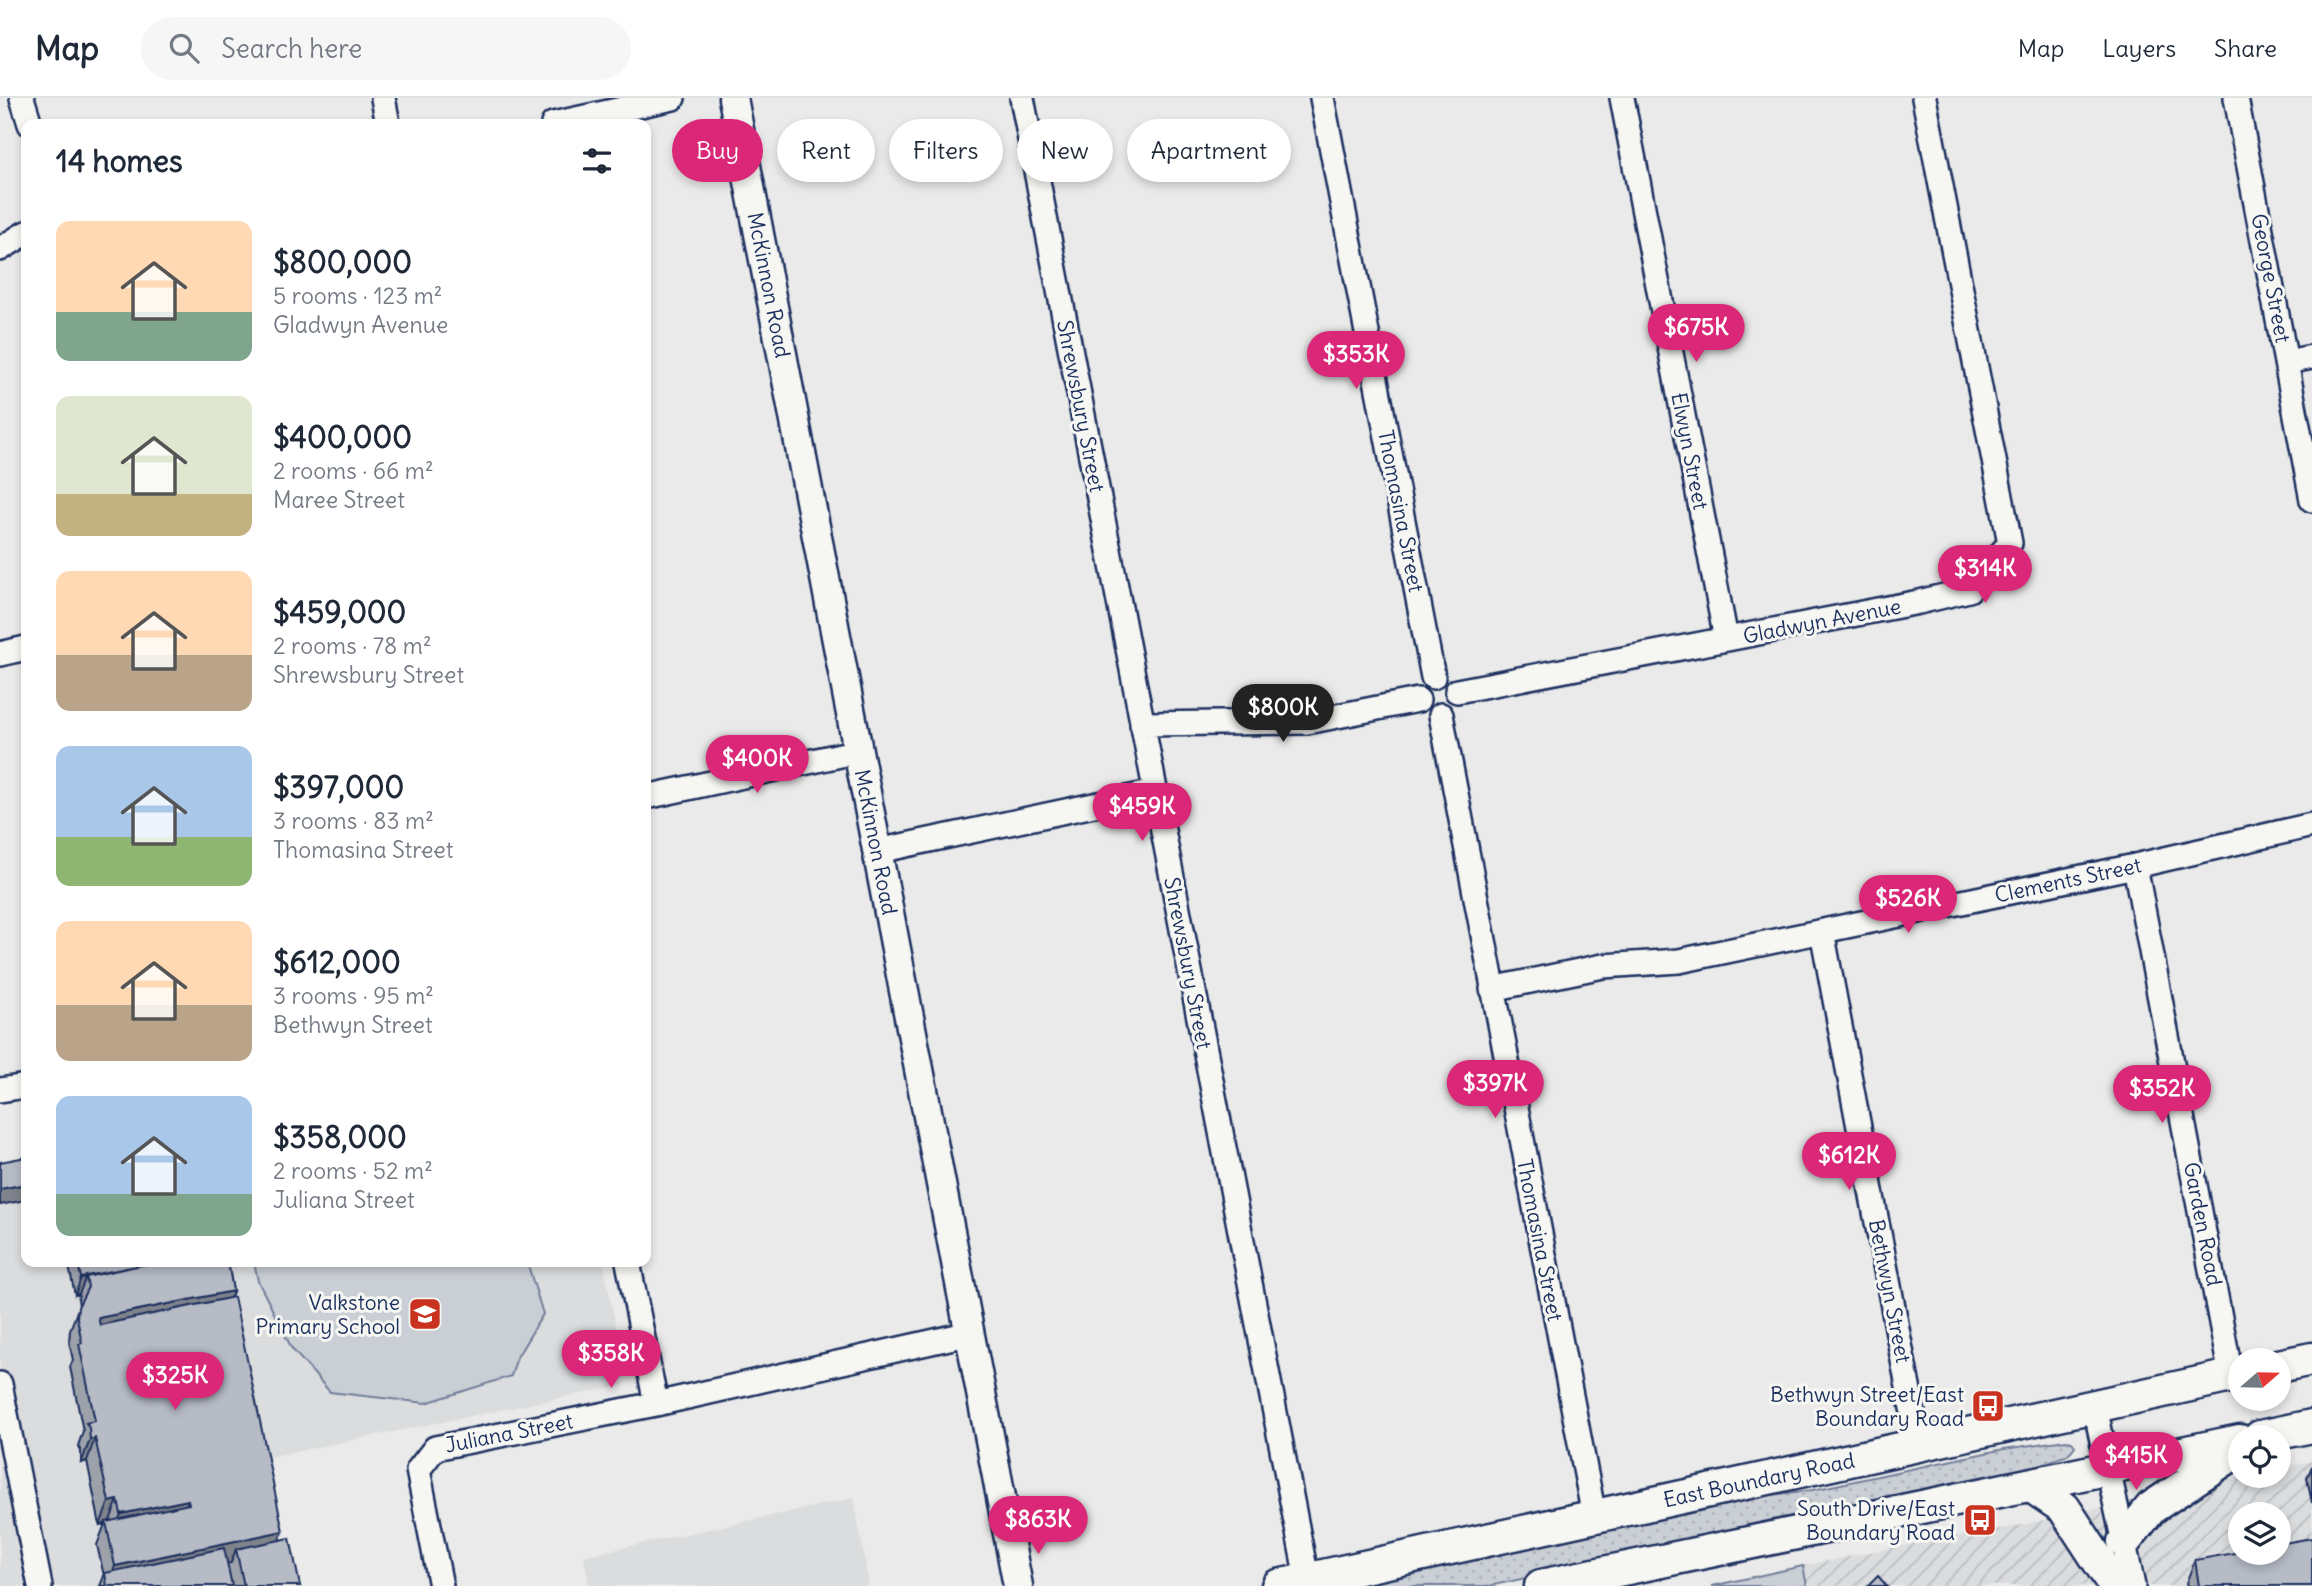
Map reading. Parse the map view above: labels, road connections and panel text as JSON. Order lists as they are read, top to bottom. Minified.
{"streets":{"main road":["East Boundary Road"],"street":["George Street","McKinnon Road","Shrewsbury Street","Elwyn Street","Thomasina Street","Gladwyn Avenue","Clements Street","Garden Road","Bethwyn Street","Juliana Street"]},"crossings":[["McKinnon Road","Juliana Street"],["Shrewsbury Street","East Boundary Road"],["Elwyn Street","Gladwyn Avenue"],["Thomasina Street","Gladwyn Avenue"],["Thomasina Street","Clements Street"],["Thomasina Street","East Boundary Road"],["Clements Street","Garden Road"],["Clements Street","Bethwyn Street"],["Bethwyn Street","East Boundary Road"]],"places":{"school or university":["Valkstone Primary School"],"bus stop":["Bethwyn Street/East Boundary Road","South Drive/East Boundary Road"]},"north":"right","page":{"header":"Map","search":"Search here","nav":["Map","Layers","Share"],"chip":["Buy","Rent","Filters","New","Apartment"],"heading":"14 homes","list":[{"name":"$800,000","note":"5 rooms · 123 m² · Gladwyn Avenue"},{"name":"$400,000","note":"2 rooms · 66 m² · Maree Street"},{"name":"$459,000","note":"2 rooms · 78 m² · Shrewsbury Street"},{"name":"$397,000","note":"3 rooms · 83 m² · Thomasina Street"},{"name":"$612,000","note":"3 rooms · 95 m² · Bethwyn Street"},{"name":"$358,000","note":"2 rooms · 52 m² · Juliana Street"}],"price":["$675K","$353K","$314K","$800K","$400K","$459K","$526K","$397K","$352K","$612K","$358K","$325K","$415K","$863K"]}}
